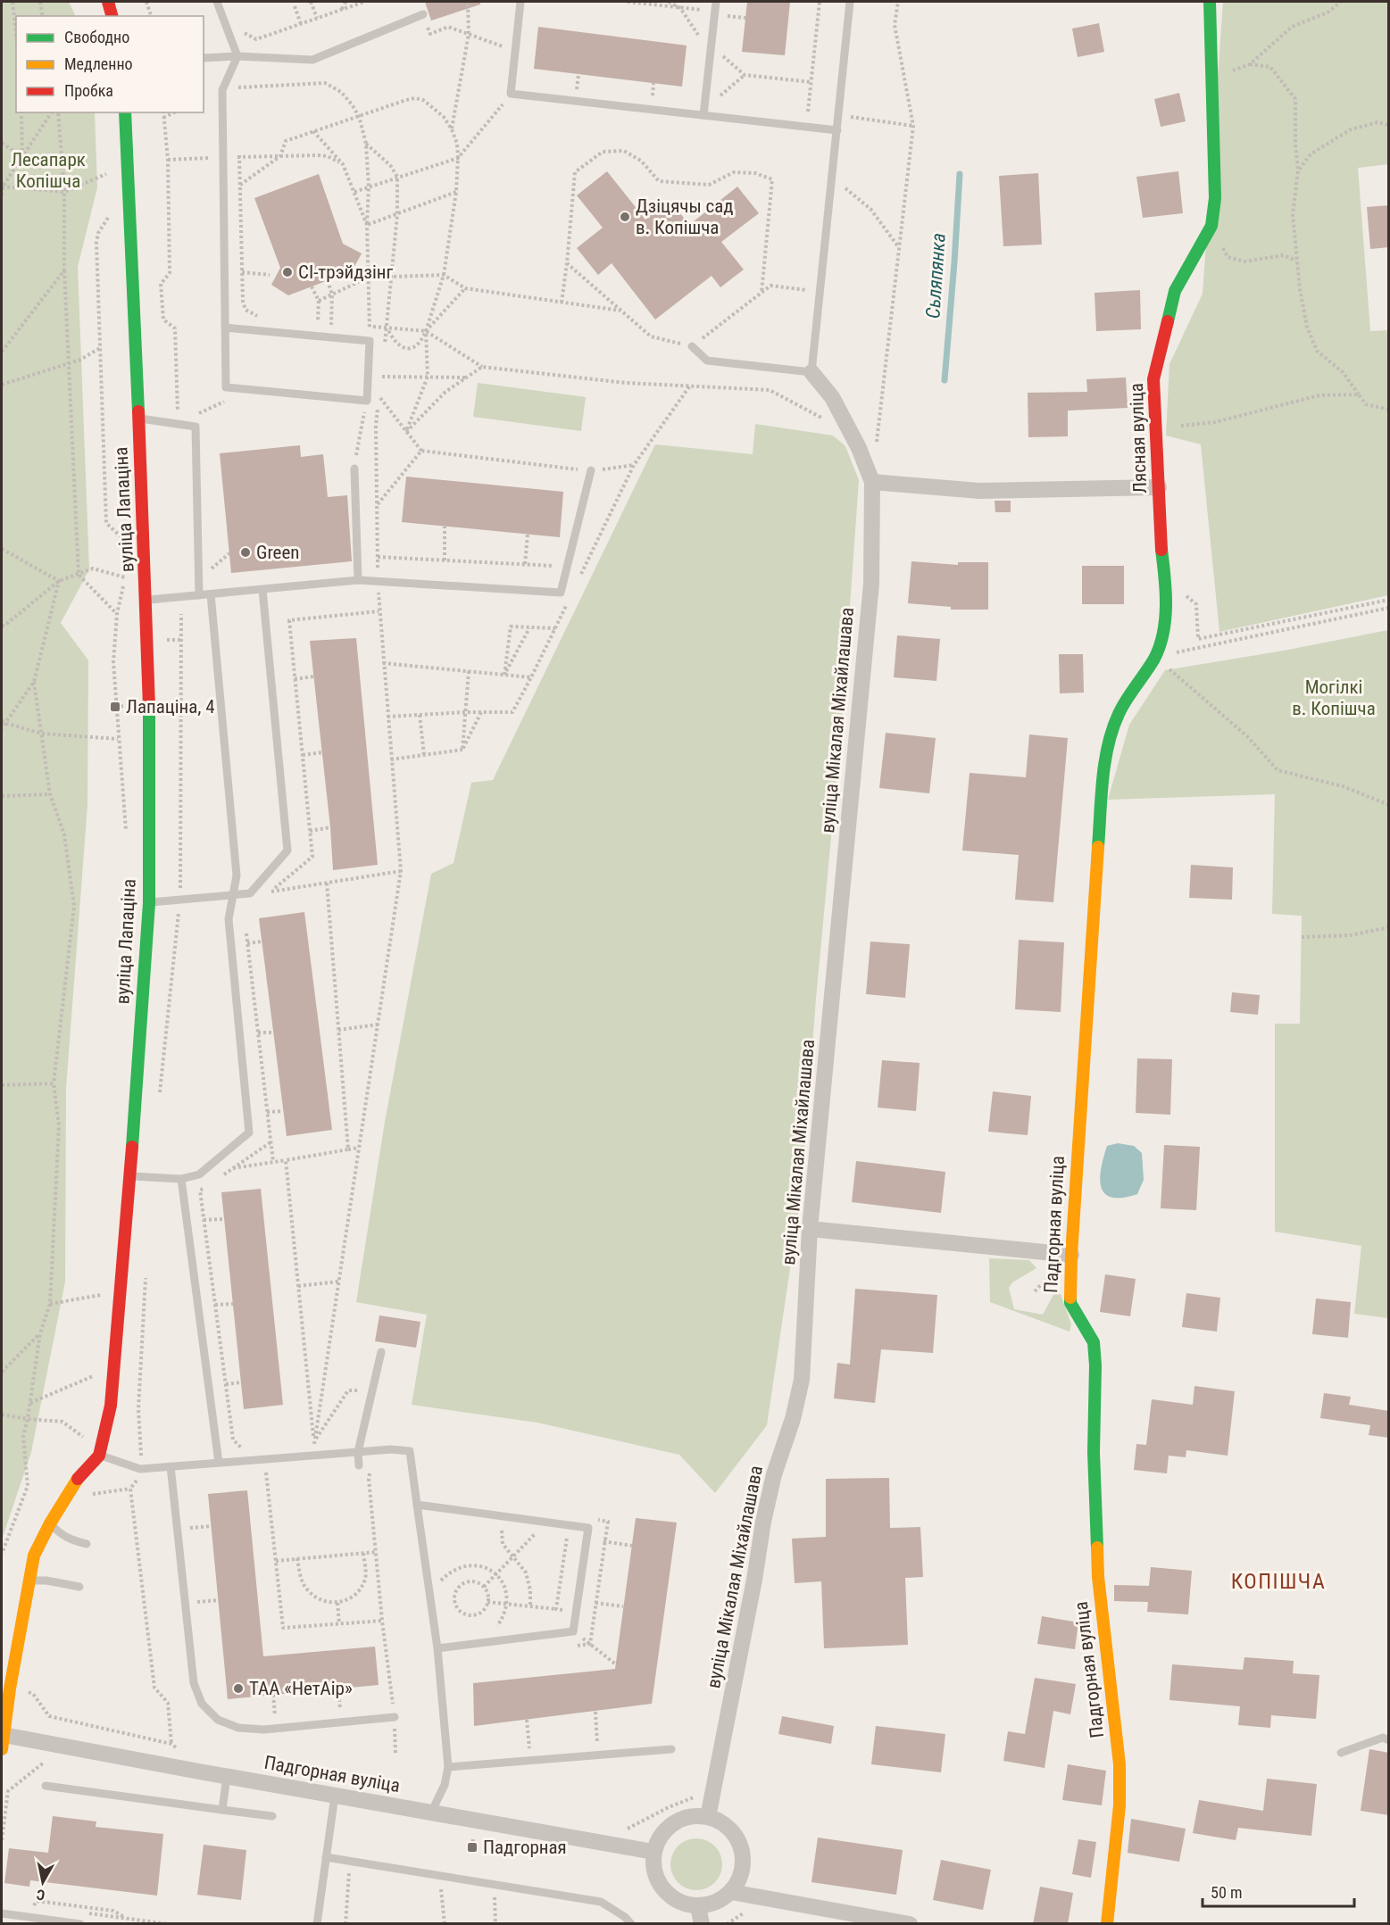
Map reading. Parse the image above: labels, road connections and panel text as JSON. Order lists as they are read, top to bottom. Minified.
{"streets":{"street":["Лясная вуліца","вуліца Лапаціна","вуліца Мікалая Міхайлашава","Падгорная вуліца"]},"crossings":[["Лясная вуліца","Падгорная вуліца"],["вуліца Мікалая Міхайлашава","Падгорная вуліца"]],"districts":["КОПІШЧА"],"water":["Сьляпянка"],"parks":["Лесапарк Копішча","Могілкі в. Копішча"],"places":{"other":["Дзіцячы сад в. Копішча","СІ-трэйдзінг","Green","ТАА «НетАір»"],"transit":["Лапаціна, 4","Падгорная"]},"legend":["Свободно","Медленно","Пробка"],"scale_bar":"50 m","north":"bottom"}
